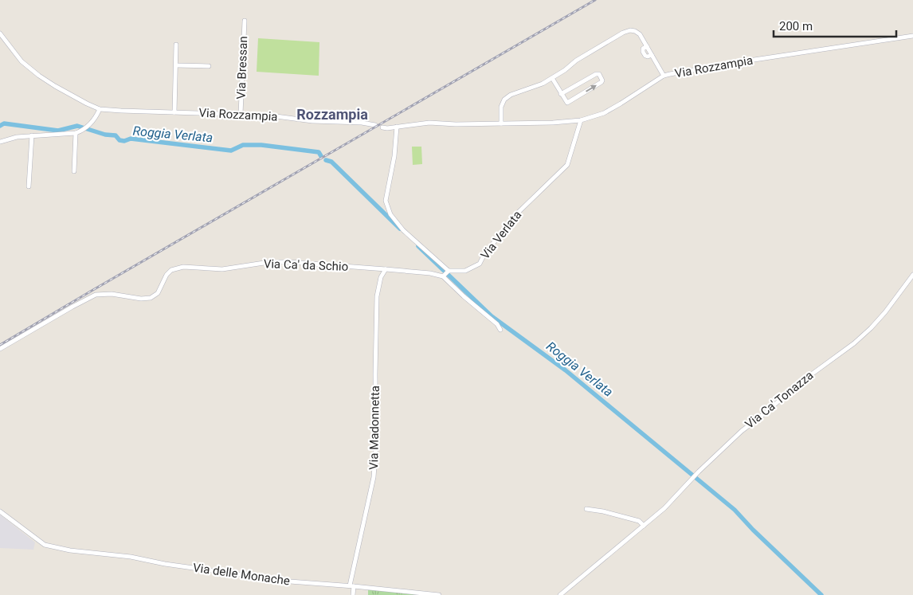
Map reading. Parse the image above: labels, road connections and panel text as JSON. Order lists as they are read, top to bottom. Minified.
{"streets":{"street":["Via Rozzampia","Via Bressan","Via Verlata","Via Ca' da Schio","Via Ca' Tonazza","Via Madonnetta","Via delle Monache"]},"crossings":[["Via Rozzampia","Via Bressan"],["Via Rozzampia","Via Verlata"],["Via Verlata","Via Ca' da Schio"],["Via Ca' da Schio","Via Madonnetta"],["Via Madonnetta","Via delle Monache"]],"districts":["Rozzampia"],"water":["Roggia Verlata"],"scale_bar":"200 m"}
